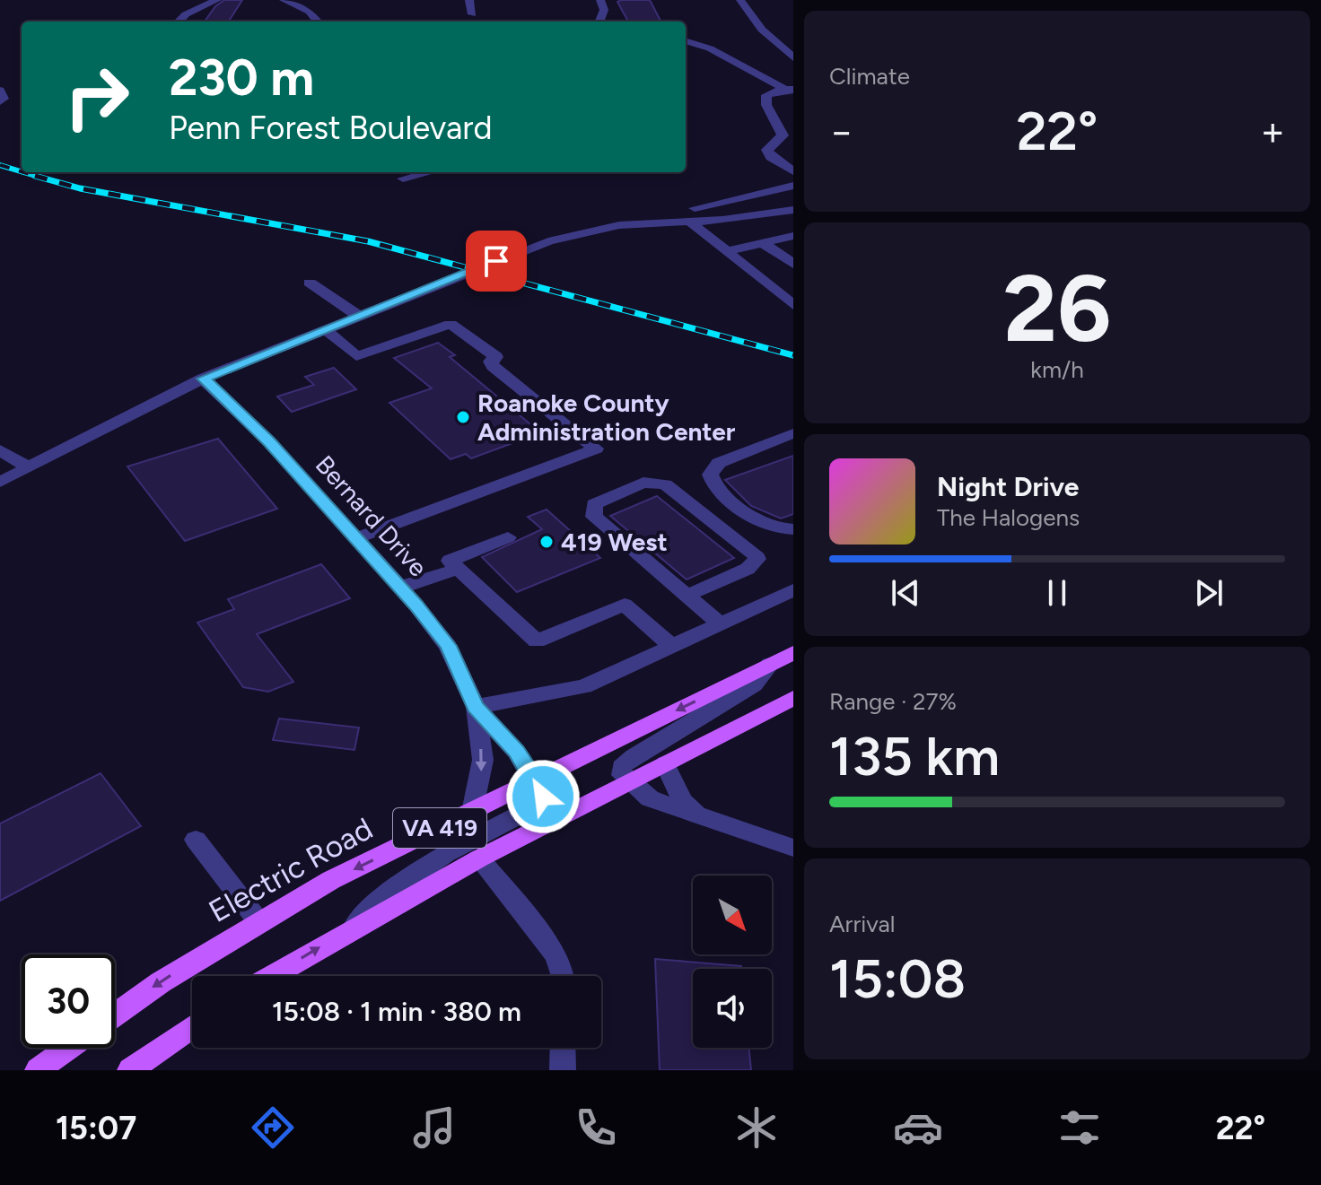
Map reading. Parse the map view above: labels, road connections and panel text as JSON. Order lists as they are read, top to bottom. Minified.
{"streets":{"main road":["VA 419","Electric Road"],"street":["Bernard Drive"]},"crossings":[["Bernard Drive","Electric Road"]],"places":["Roanoke County Administration Center","419 West"],"north":"bottom right","page":{"tile":["Climate",["26","km/h"],["Range · 27%","135 km"],["Arrival","15:08"]],"turn":["230 m","Penn Forest Boulevard"],"heat":["−","22°","+"],"song":["Night Drive","The Halogens"],"limit":"30","trip":"15:08 · 1 min · 380 m","tabs":["15:07","22°"]}}
